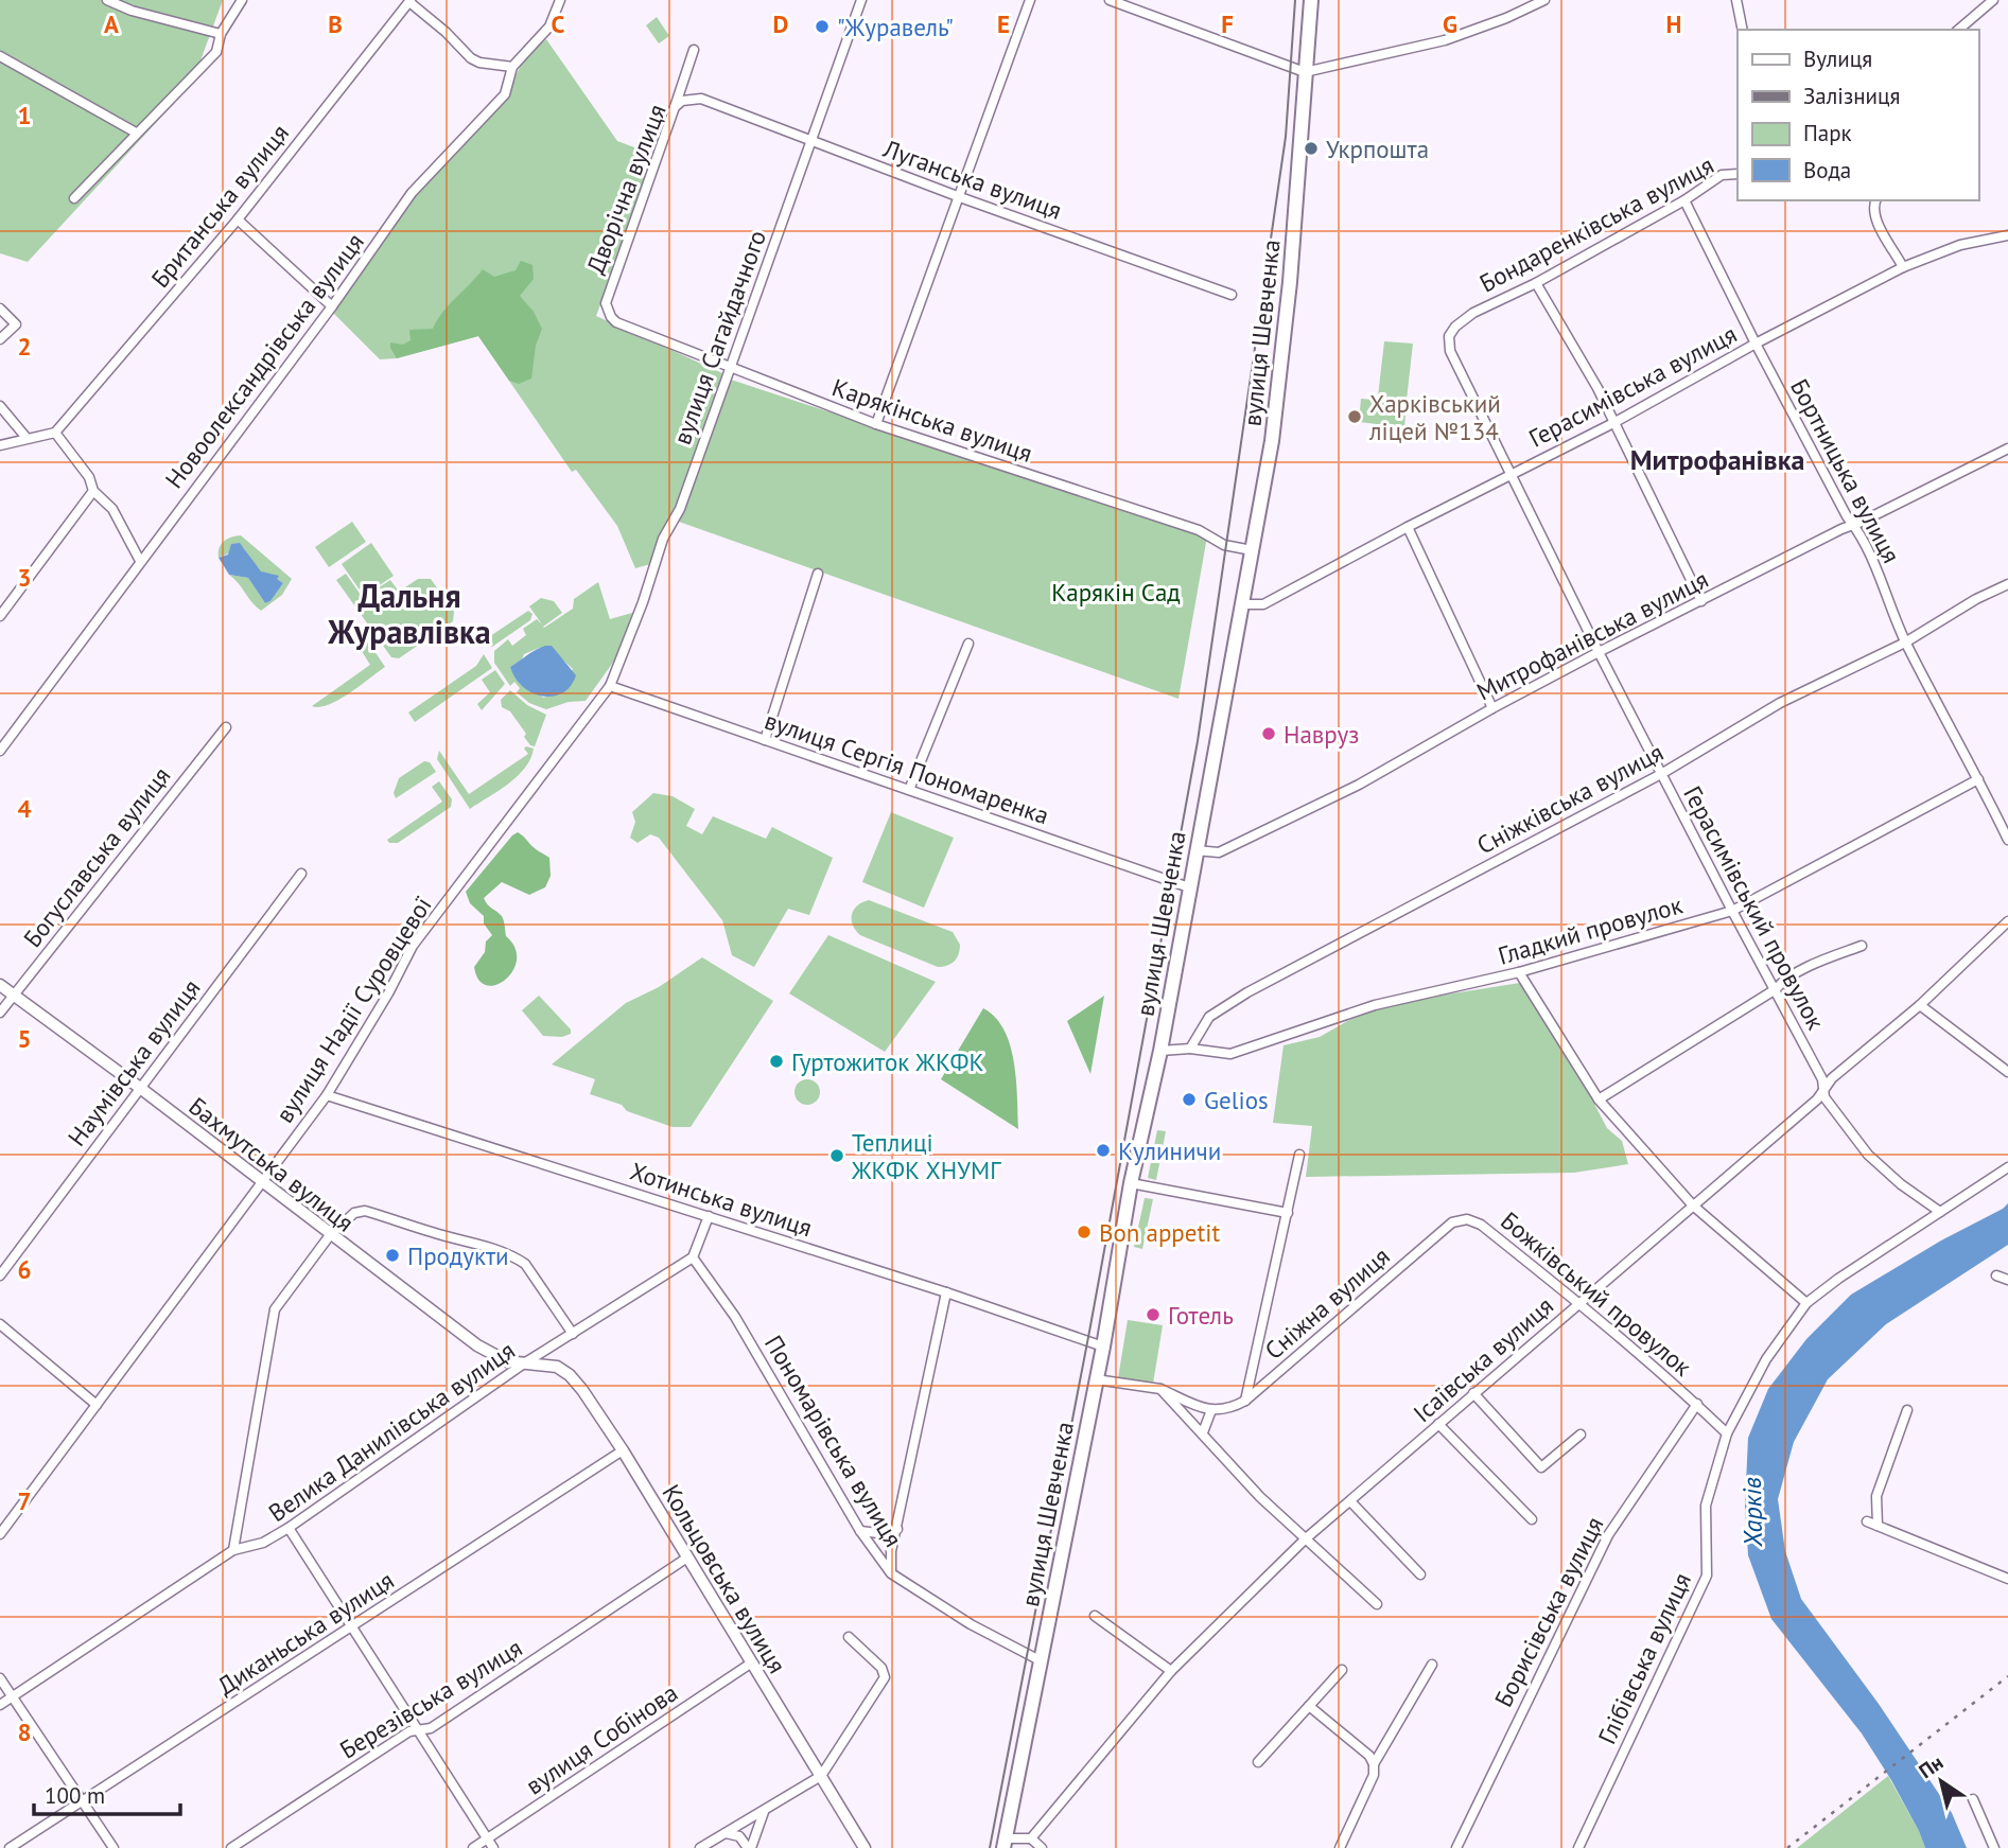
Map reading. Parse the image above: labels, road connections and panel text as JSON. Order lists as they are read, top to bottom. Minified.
{"streets":{"main road":["вулиця Шевченка"],"street":["Луганська вулиця","Дворічна вулиця","Британська вулиця","Бондаренківська вулиця","вулиця Сагайдачного","Новоолександрівська вулиця","Герасимівська вулиця","Карякінська вулиця","Бортницька вулиця","Митрофанівська вулиця","вулиця Сергія Пономаренка","Сніжківська вулиця","Богуславська вулиця","Герасимівський провулок","Гладкий провулок","вулиця Надії Суровцевої","Наумівська вулиця","Бахмутська вулиця","Хотинська вулиця","Божківський провулок","Сніжна вулиця","Ісаївська вулиця","Велика Данилівська вулиця","Пономарівська вулиця","Кольцовська вулиця","Борисівська вулиця","Диканьська вулиця","Глібівська вулиця","Березівська вулиця","вулиця Собінова"]},"crossings":[["Луганська вулиця","Дворічна вулиця"],["Луганська вулиця","вулиця Сагайдачного"],["Дворічна вулиця","Карякінська вулиця"],["Бондаренківська вулиця","Бортницька вулиця"],["Бондаренківська вулиця","Герасимівський провулок"],["вулиця Шевченка","Герасимівська вулиця"],["вулиця Шевченка","Карякінська вулиця"],["вулиця Шевченка","Митрофанівська вулиця"],["вулиця Шевченка","вулиця Сергія Пономаренка"],["вулиця Шевченка","Хотинська вулиця"],["вулиця Шевченка","Пономарівська вулиця"],["вулиця Сагайдачного","Карякінська вулиця"],["вулиця Сагайдачного","вулиця Сергія Пономаренка"],["вулиця Сагайдачного","вулиця Надії Суровцевої"],["Герасимівська вулиця","Бортницька вулиця"],["Герасимівська вулиця","Герасимівський провулок"],["Бортницька вулиця","Митрофанівська вулиця"],["Бортницька вулиця","Сніжківська вулиця"],["Бортницька вулиця","Гладкий провулок"],["Митрофанівська вулиця","Герасимівський провулок"],["вулиця Сергія Пономаренка","вулиця Надії Суровцевої"],["Сніжківська вулиця","Герасимівський провулок"],["Сніжківська вулиця","Гладкий провулок"],["Богуславська вулиця","Бахмутська вулиця"],["Герасимівський провулок","Гладкий провулок"],["Герасимівський провулок","Ісаївська вулиця"],["Герасимівський провулок","Глібівська вулиця"],["вулиця Надії Суровцевої","Бахмутська вулиця"],["вулиця Надії Суровцевої","Хотинська вулиця"],["Наумівська вулиця","Бахмутська вулиця"],["Бахмутська вулиця","Велика Данилівська вулиця"],["Бахмутська вулиця","Кольцовська вулиця"],["Божківський провулок","Сніжна вулиця"],["Божківський провулок","Ісаївська вулиця"],["Божківський провулок","Борисівська вулиця"],["Велика Данилівська вулиця","Пономарівська вулиця"],["Велика Данилівська вулиця","Кольцовська вулиця"],["Кольцовська вулиця","Диканьська вулиця"],["Кольцовська вулиця","Березівська вулиця"],["Кольцовська вулиця","вулиця Собінова"]],"districts":["Митрофанівка","Дальня Журавлівка"],"water":["Харків"],"parks":["Карякін Сад"],"places":["\"Журавель\"","Укрпошта","Харківський ліцей №134","Навруз","Гуртожиток ЖКФК","Gelios","Кулиничи","Теплиці ЖКФК ХНУМГ","Bon appetit","Продукти","Готель"],"legend":["Вулиця","Залізниця","Парк","Вода"],"scale_bar":"100 m","north":"top left","grid":{"columns":["A","B","C","D","E","F","G","H"],"rows":["1","2","3","4","5","6","7","8"]}}
